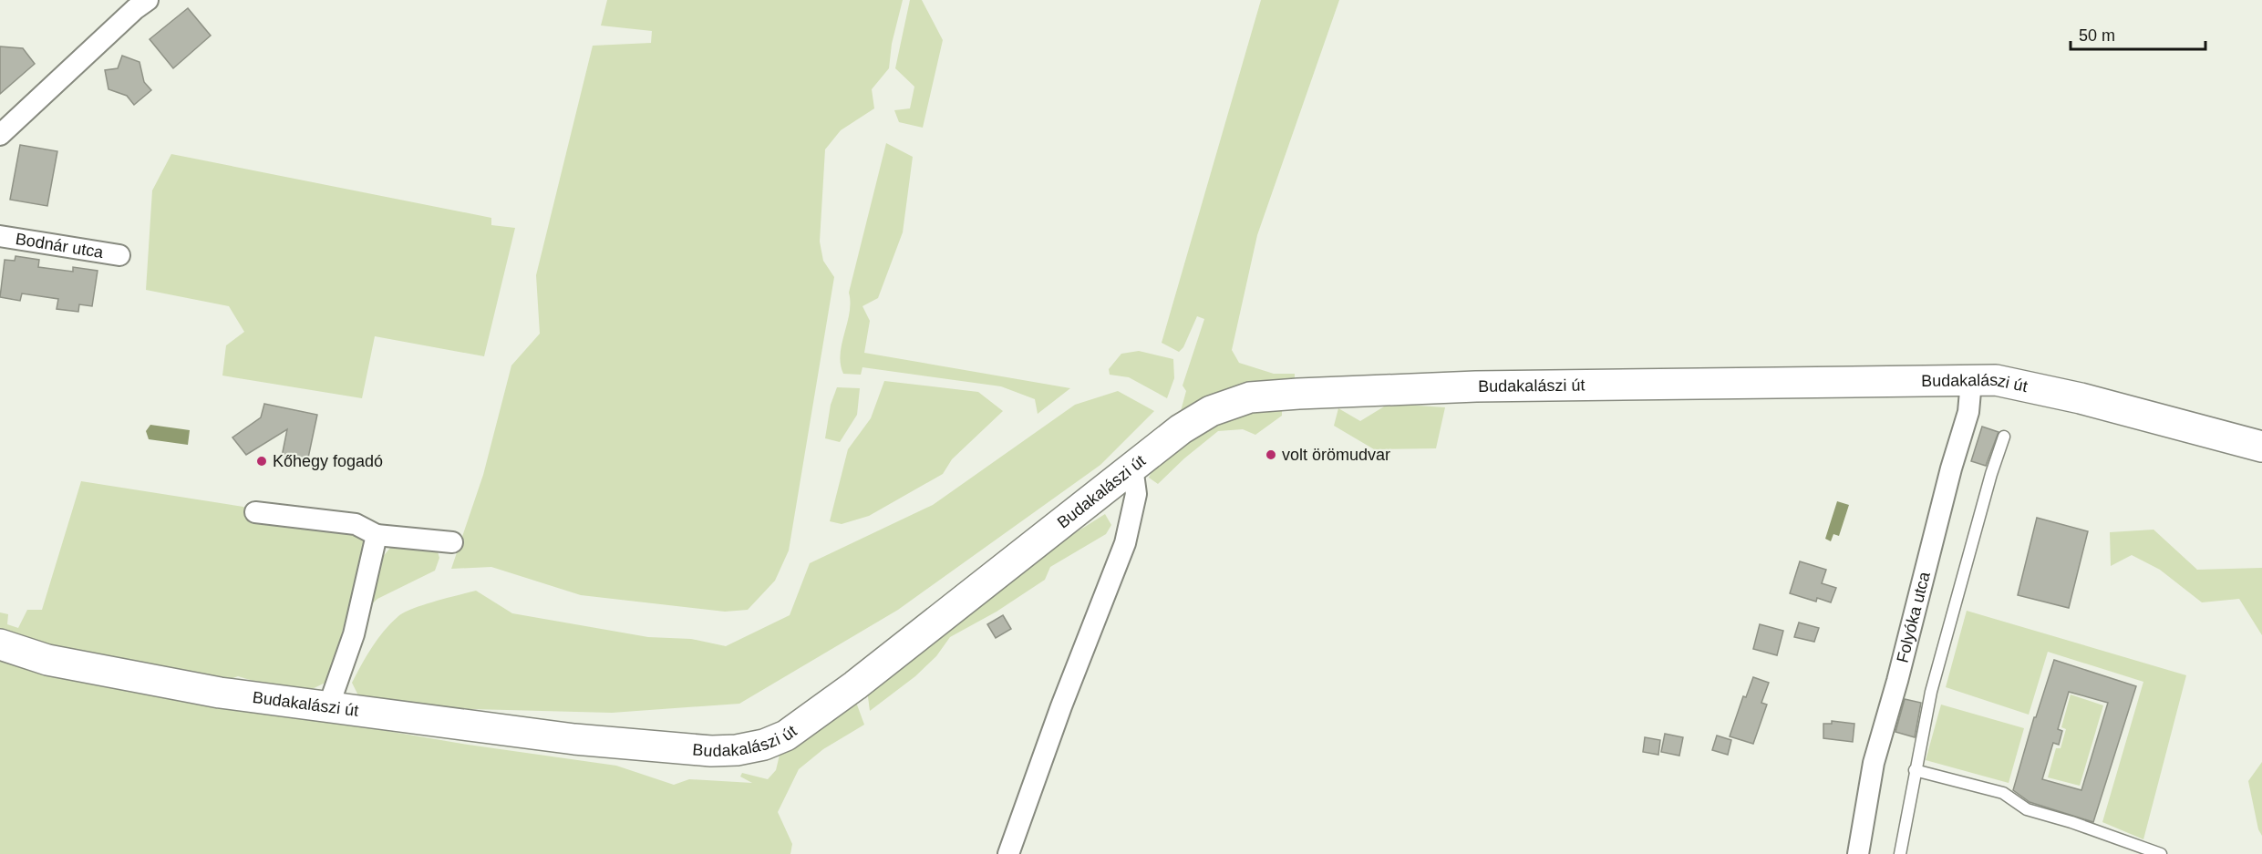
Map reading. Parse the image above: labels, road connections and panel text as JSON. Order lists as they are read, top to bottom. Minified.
{"streets":{"main road":["Budakalászi út"],"street":["Bodnár utca","Folyóka utca"]},"crossings":[["Budakalászi út","Folyóka utca"]],"places":["volt örömudvar","Kőhegy fogadó"],"scale_bar":"50 m"}
